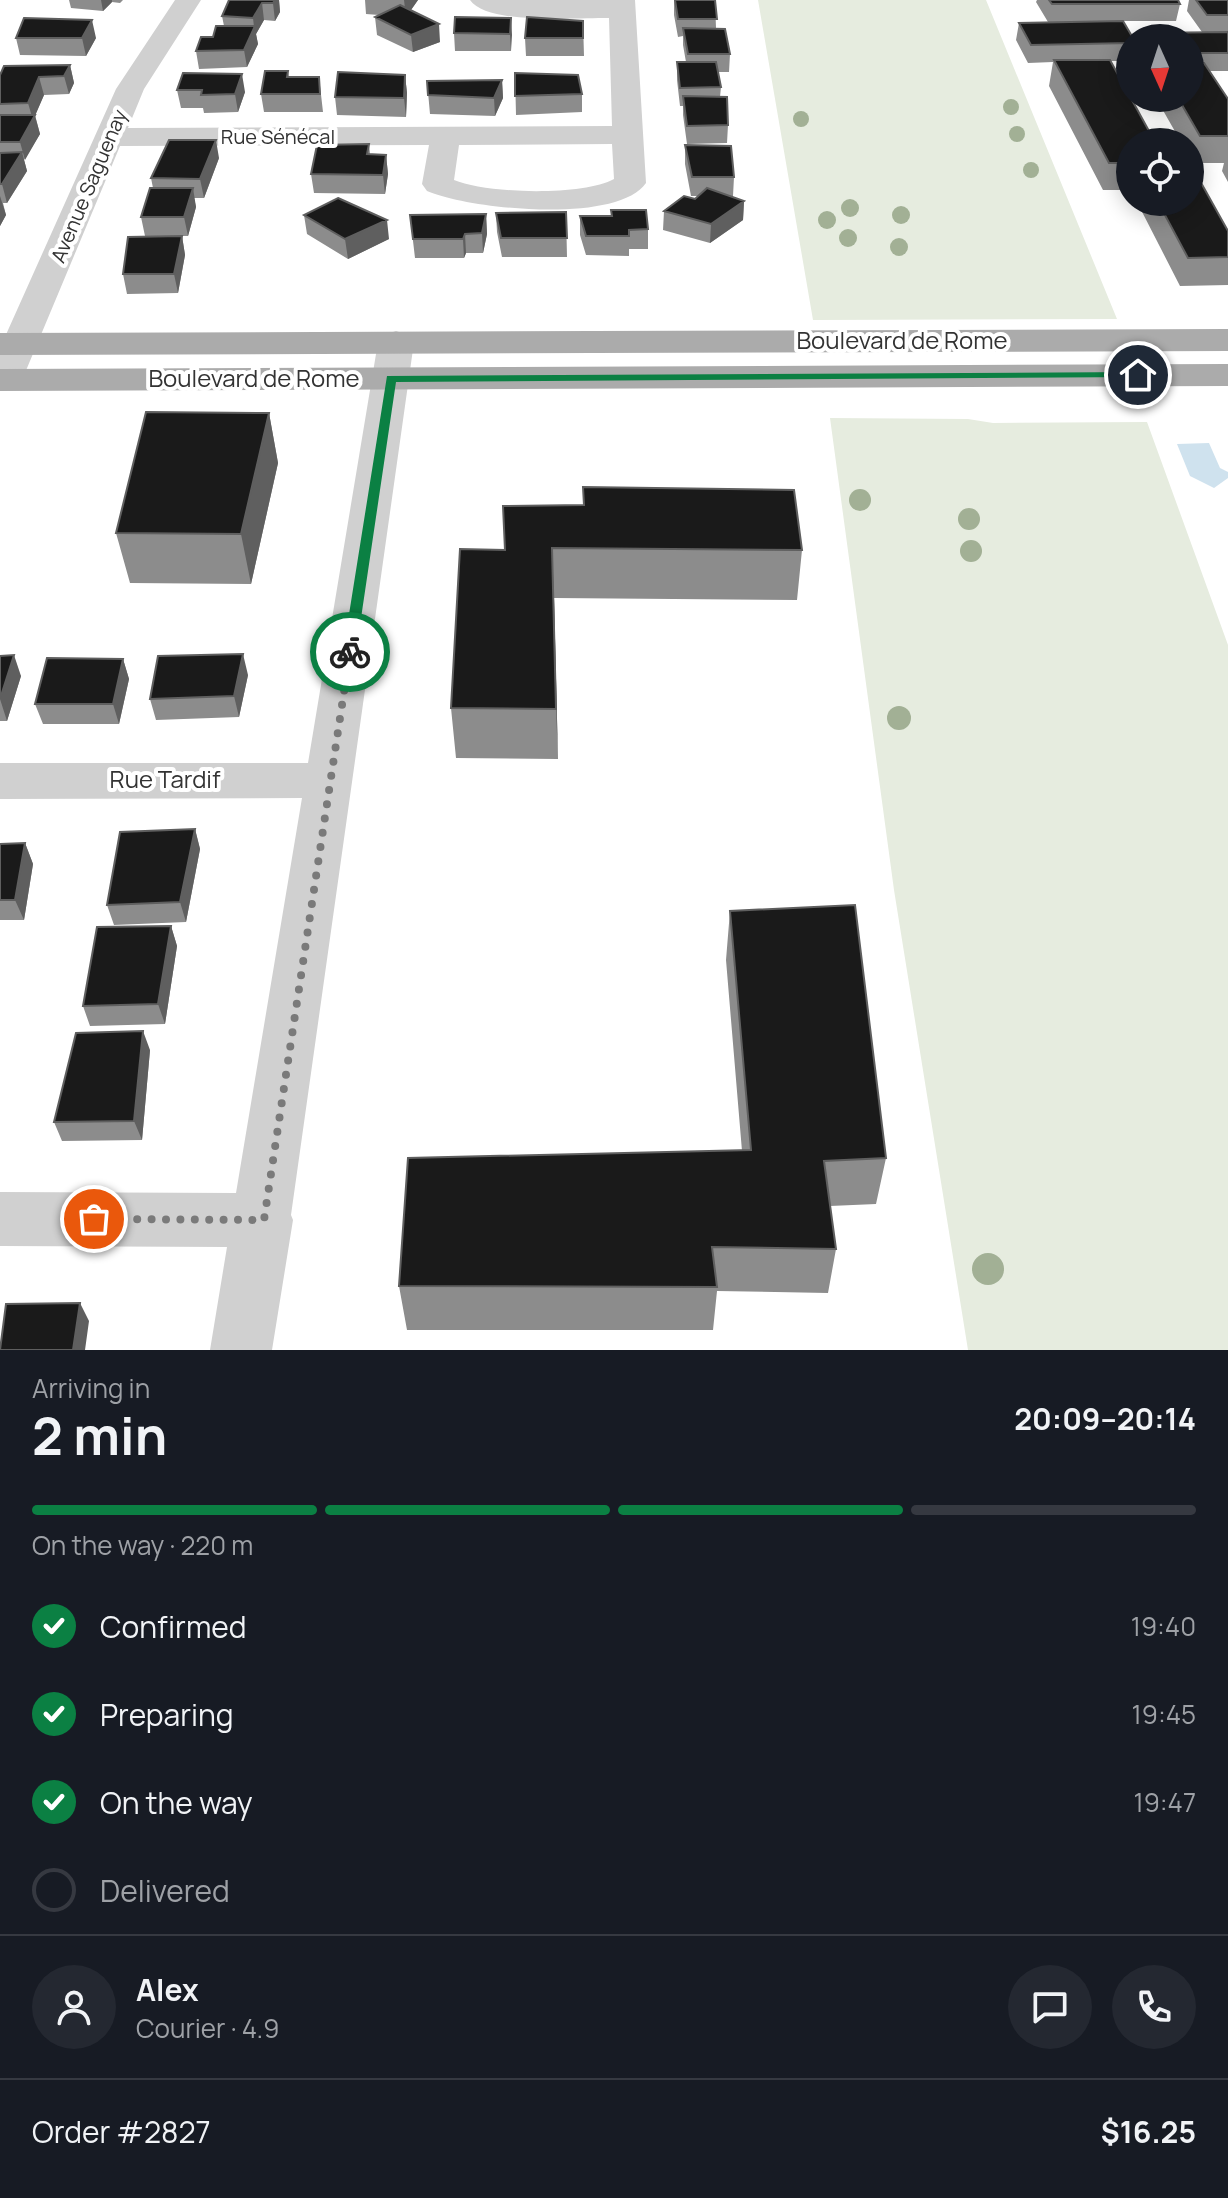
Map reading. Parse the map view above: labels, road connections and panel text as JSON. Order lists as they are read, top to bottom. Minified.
{"streets":{"main road":["Boulevard de Rome"],"street":["Rue Sénécal","Avenue Saguenay","Rue Tardif"]},"crossings":[["Rue Sénécal","Avenue Saguenay"],["Avenue Saguenay","Boulevard de Rome"]],"north":"bottom","page":{"heading":["2 min","Arriving in","20:09–20:14"],"panel":["Alex","Courier · 4.9","Order #2827","$16.25"],"bar":"On the way · 220 m","list":[["Confirmed","19:40"],["Preparing","19:45"],["On the way","19:47"],"Delivered"]}}
